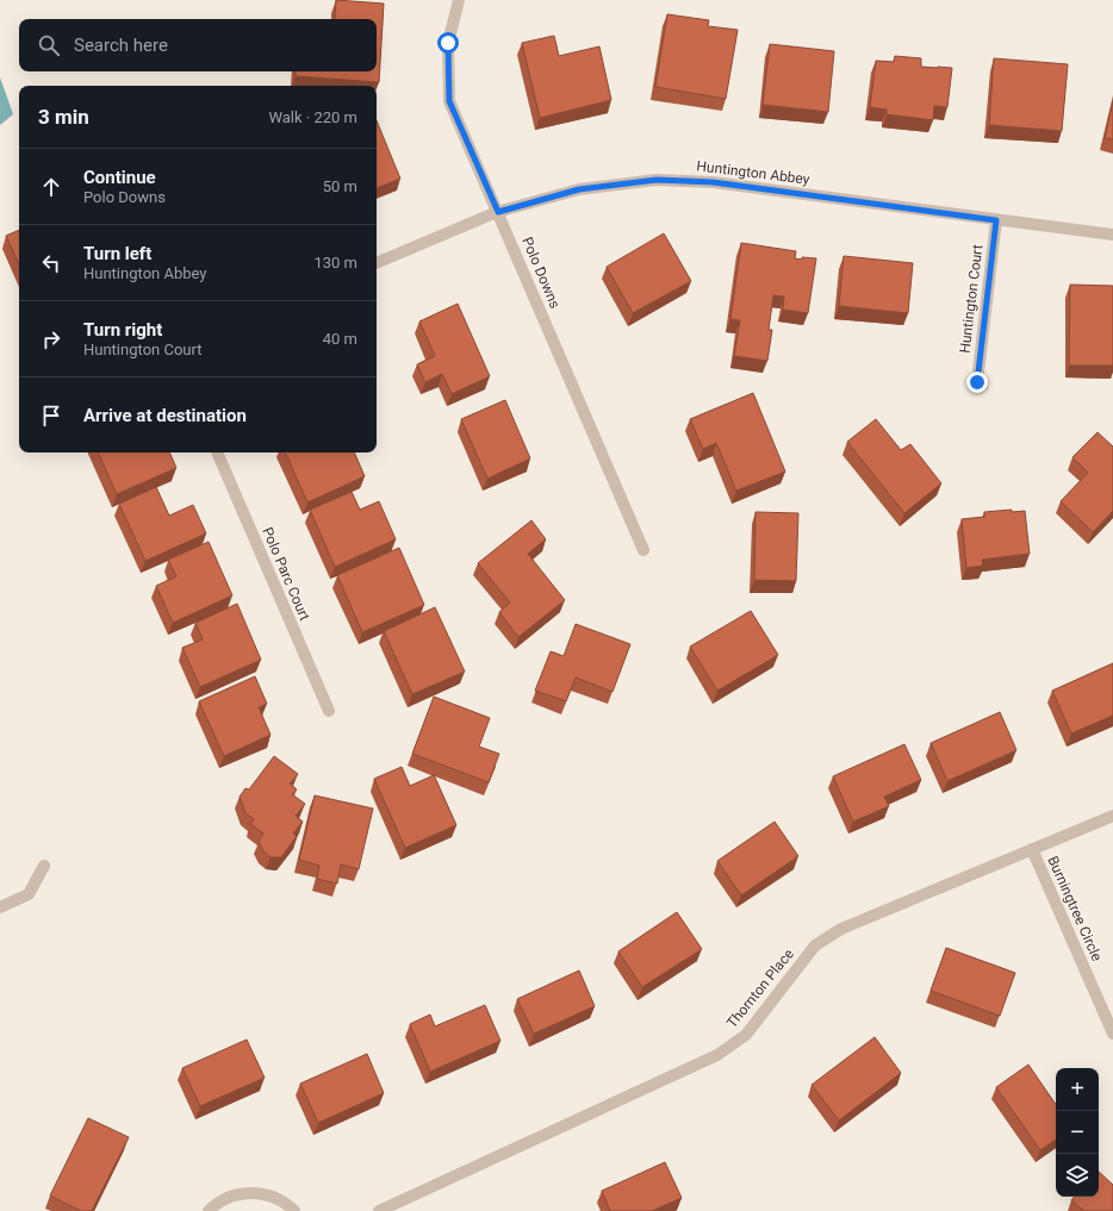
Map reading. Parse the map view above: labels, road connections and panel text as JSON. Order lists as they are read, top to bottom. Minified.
{"streets":{"street":["Huntington Abbey","Polo Downs","Huntington Court","Polo Parc Court","Burningtree Circle","Thornton Place"]},"crossings":[["Huntington Abbey","Polo Downs"],["Huntington Abbey","Huntington Court"],["Burningtree Circle","Thornton Place"]],"page":{"search":"Search here","heading":["3 min","Walk · 220 m"],"list":[["Continue","Polo Downs","50 m"],["Turn left","Huntington Abbey","130 m"],["Turn right","Huntington Court","40 m"],"Arrive at destination"],"map_buttons":["+","−"]}}
